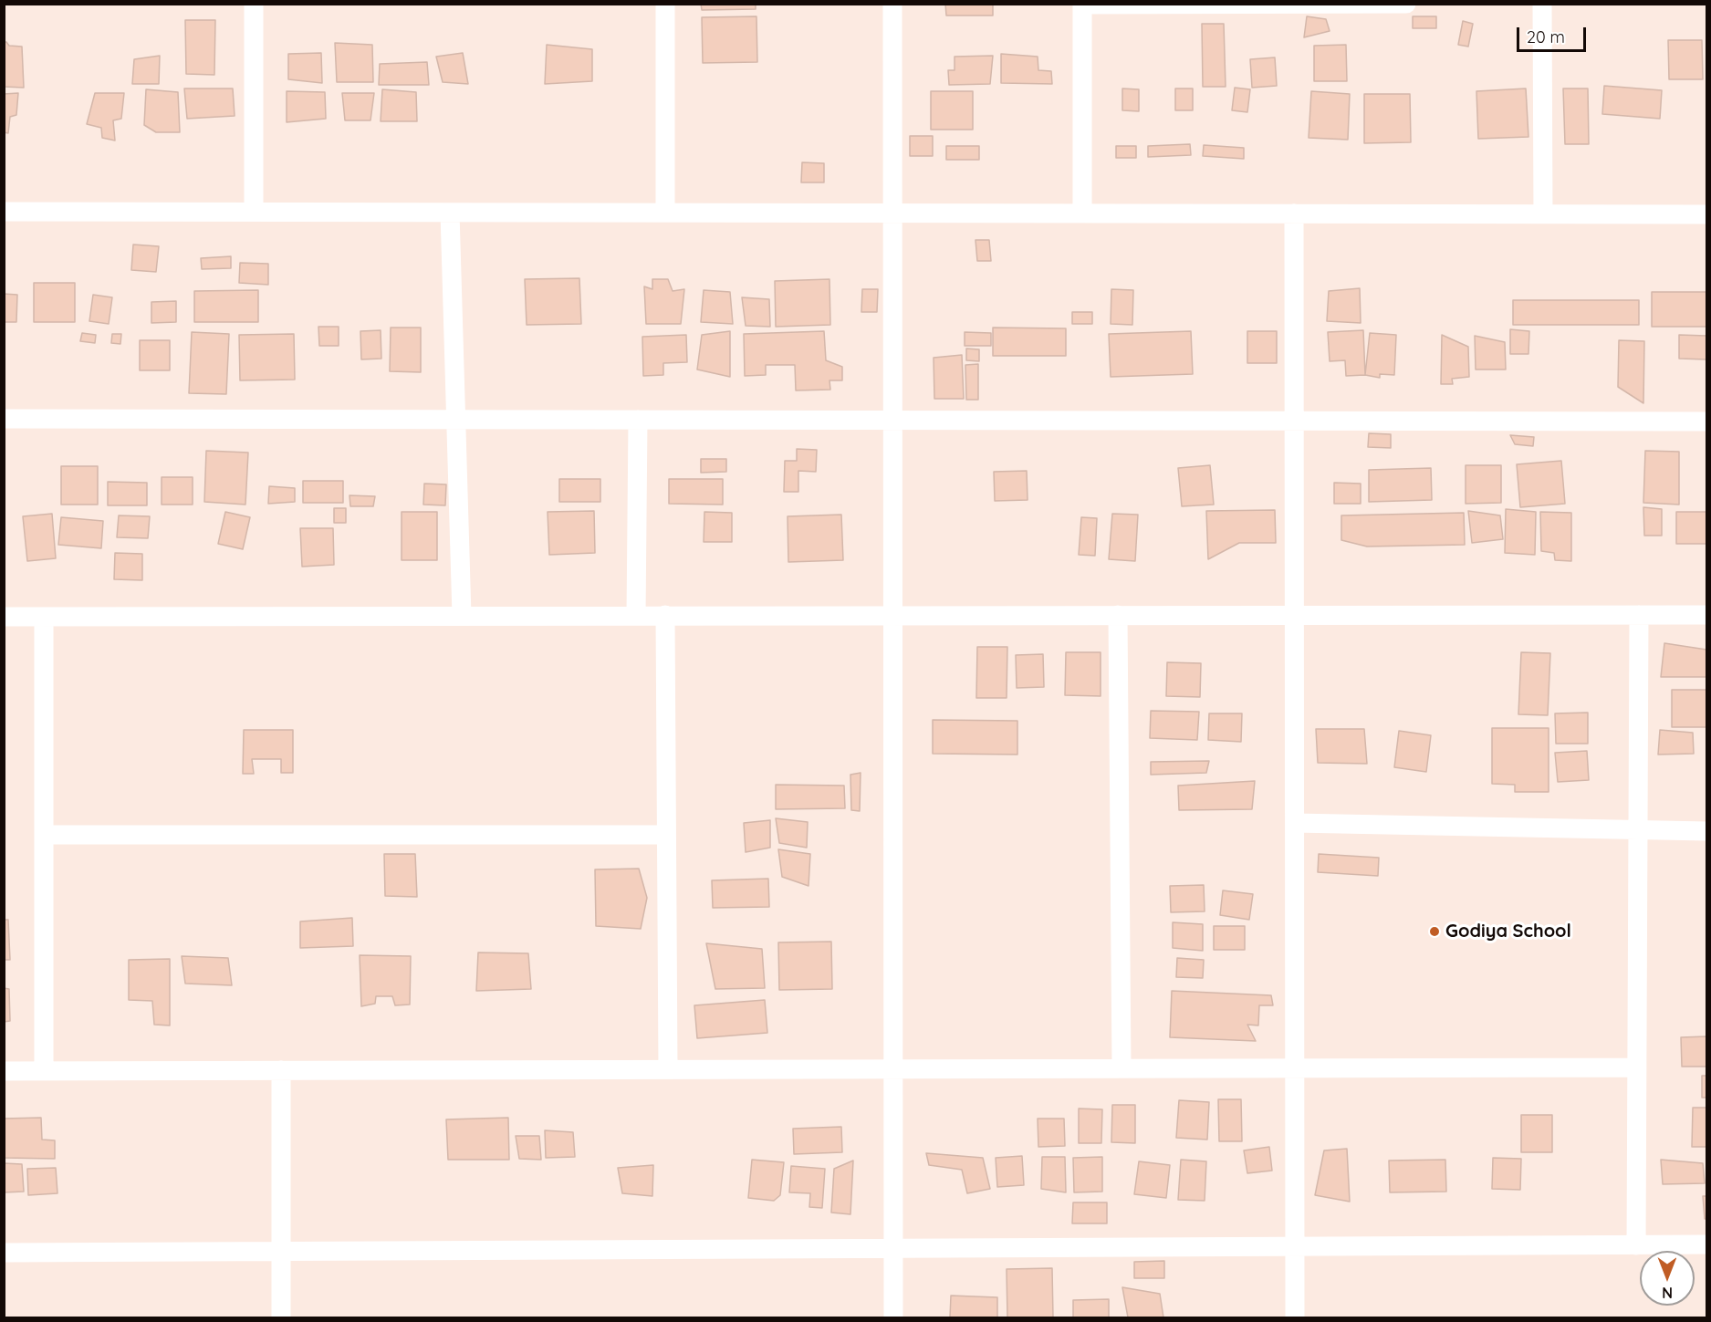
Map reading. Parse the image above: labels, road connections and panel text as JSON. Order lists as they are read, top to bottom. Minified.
{"places":["Godiya School"],"scale_bar":"20 m","north":"bottom"}
